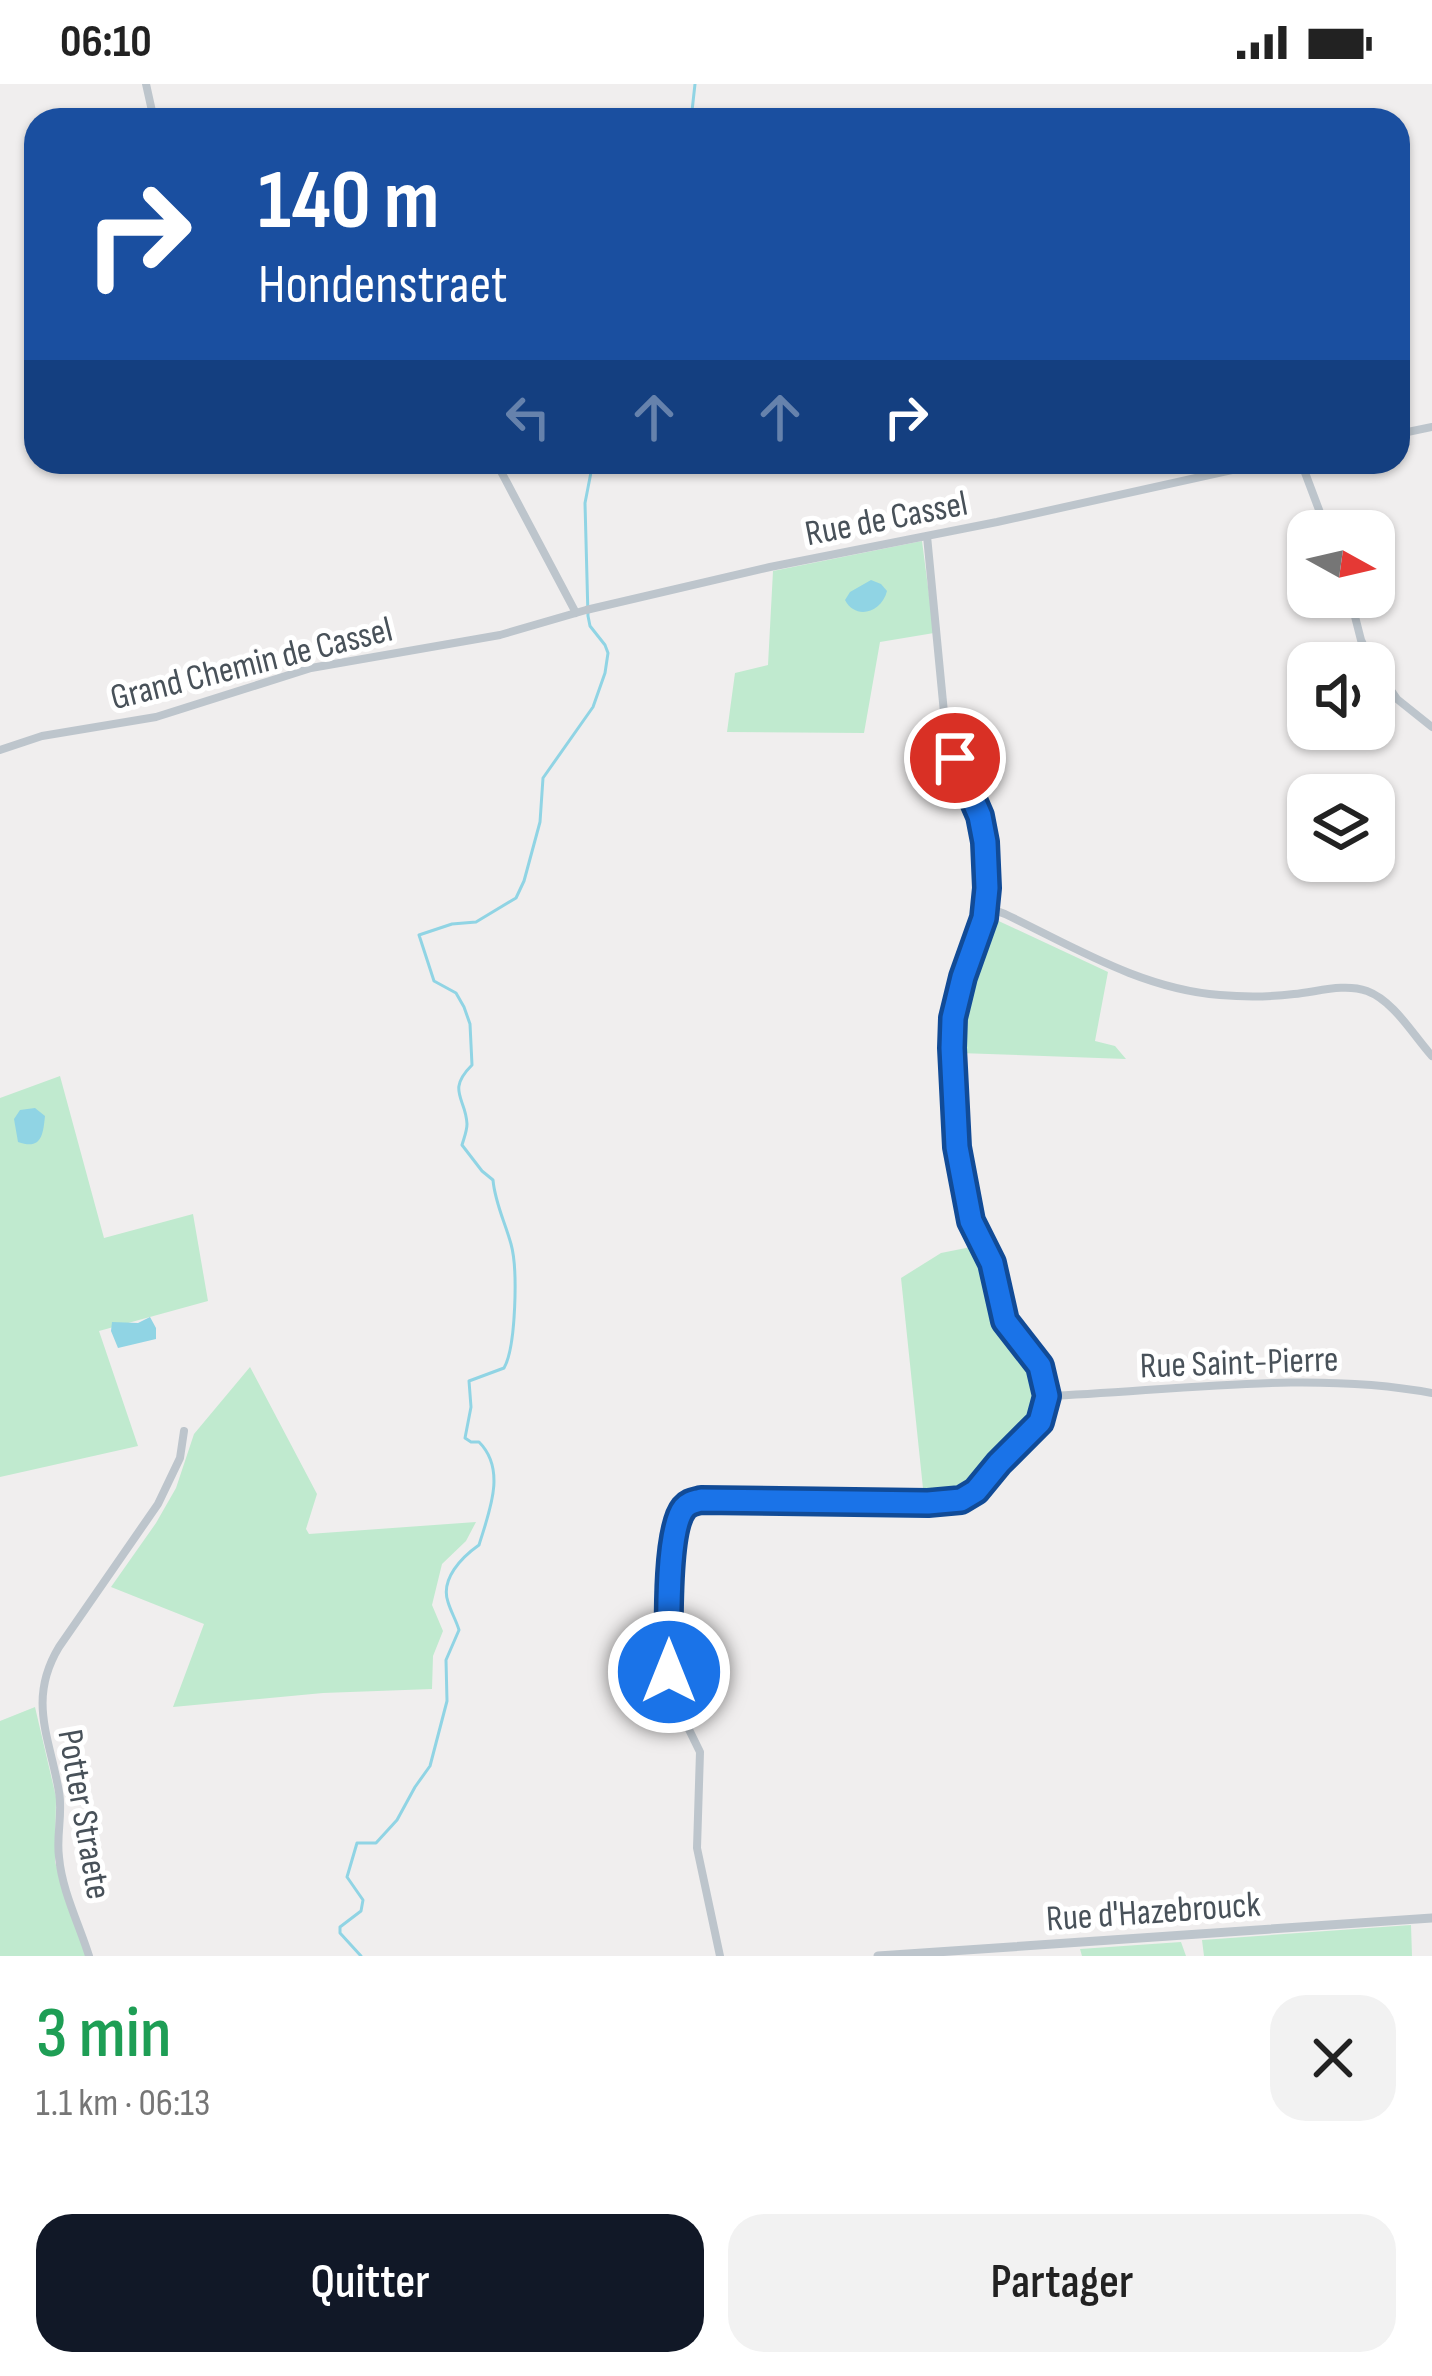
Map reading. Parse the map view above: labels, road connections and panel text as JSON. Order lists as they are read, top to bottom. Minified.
{"streets":{"street":["Rue de Cassel","Grand Chemin de Cassel","Rue Saint-Pierre","Potter Straete","Rue d'Hazebrouck"]},"crossings":[["Rue de Cassel","Grand Chemin de Cassel"]],"north":"right","page":{"status":"06:10","turn":["140 m","Hondenstraet"],"heading":["3 min","1.1 km · 06:13"],"buttons":["Quitter","Partager"]}}
